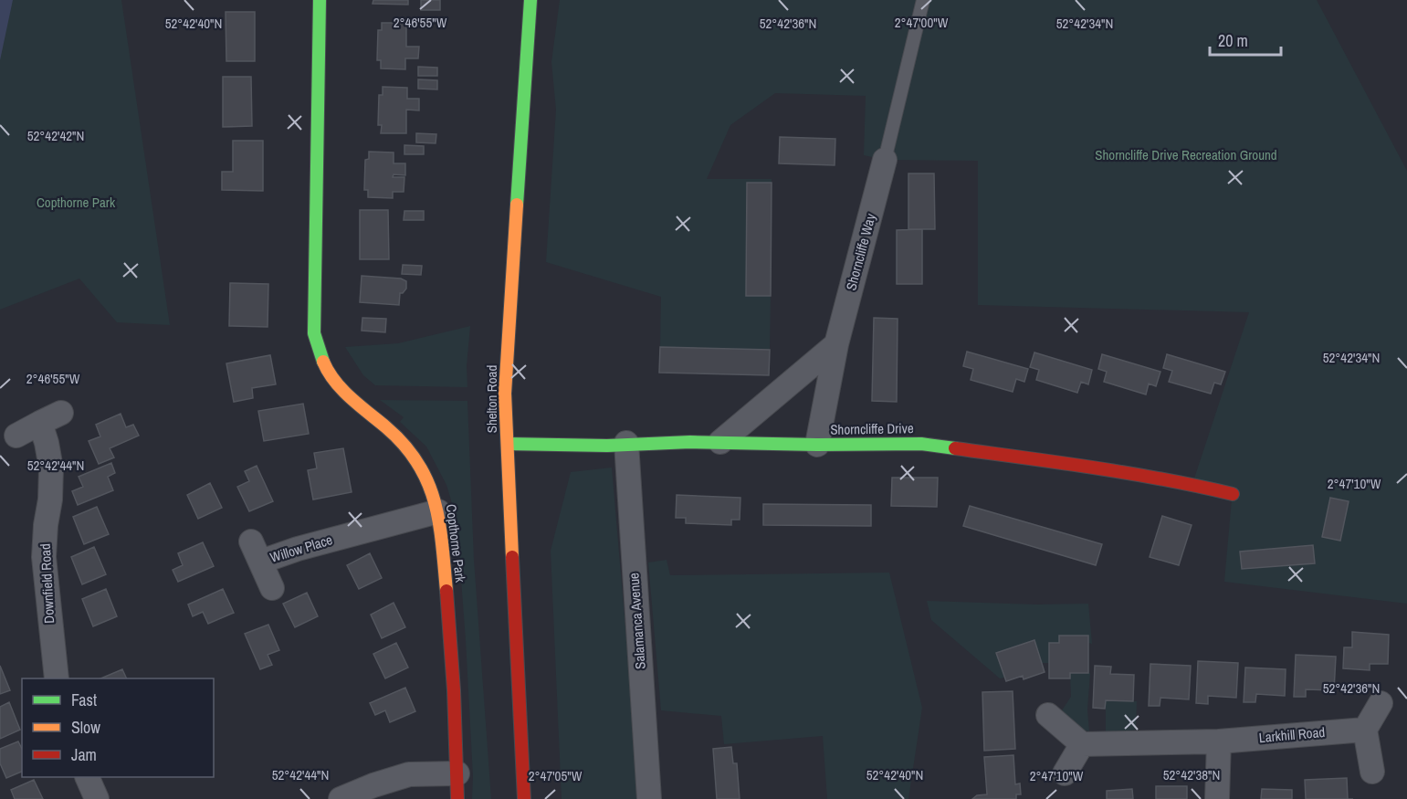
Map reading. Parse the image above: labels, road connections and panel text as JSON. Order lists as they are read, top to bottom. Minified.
{"streets":{"street":["Shorncliffe Way","Shelton Road","Shorncliffe Drive","Copthorne Park","Willow Place","Downfield Road","Salamanca Avenue","Larkhill Road"]},"crossings":[["Shorncliffe Way","Shorncliffe Drive"],["Shelton Road","Shorncliffe Drive"],["Shorncliffe Drive","Salamanca Avenue"],["Copthorne Park","Willow Place"]],"parks":["Shorncliffe Drive Recreation Ground","Copthorne Park"],"legend":["Fast","Slow","Jam"],"scale_bar":"20 m","coordinates":["2°46'55\"W","2°47'00\"W","52°42'40\"N","52°42'36\"N","52°42'34\"N","52°42'42\"N","52°42'44\"N","2°47'10\"W","52°42'38\"N","2°47'05\"W"]}
